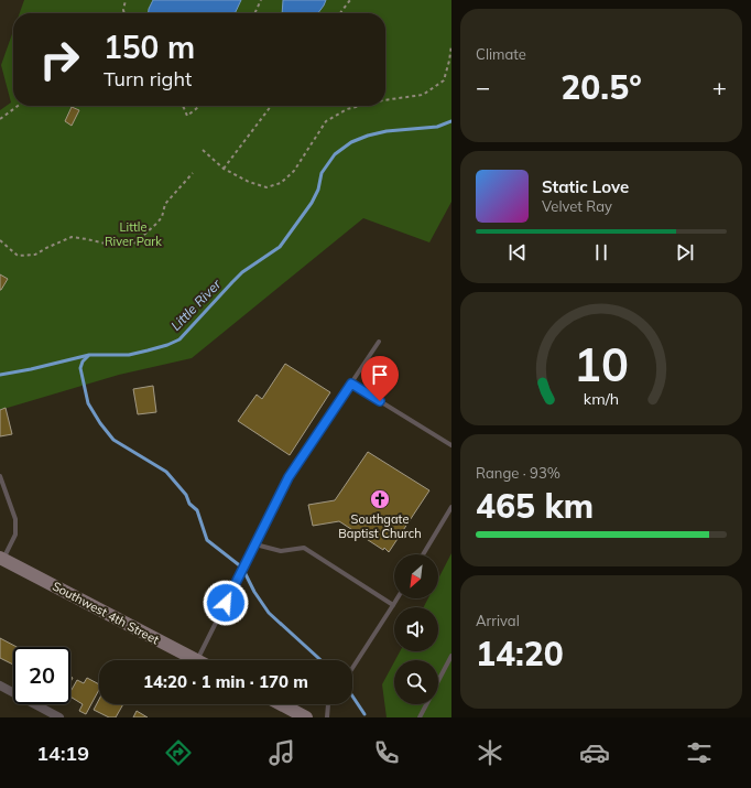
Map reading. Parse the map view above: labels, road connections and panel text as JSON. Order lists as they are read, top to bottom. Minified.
{"streets":{"main road":["Southwest 4th Street"]},"water":["Little River"],"parks":["Little River Park"],"places":{"church":["Southgate Baptist Church"]},"north":"bottom left","page":{"tile":["Climate",["Range · 93%","465 km"],["Arrival","14:20"]],"turn":["150 m","Turn right"],"heat":["−","20.5°","+"],"song":["Static Love","Velvet Ray"],"limit":"20","trip":"14:20 · 1 min · 170 m","tabs":"14:19","gauge":["10","km/h"]}}
